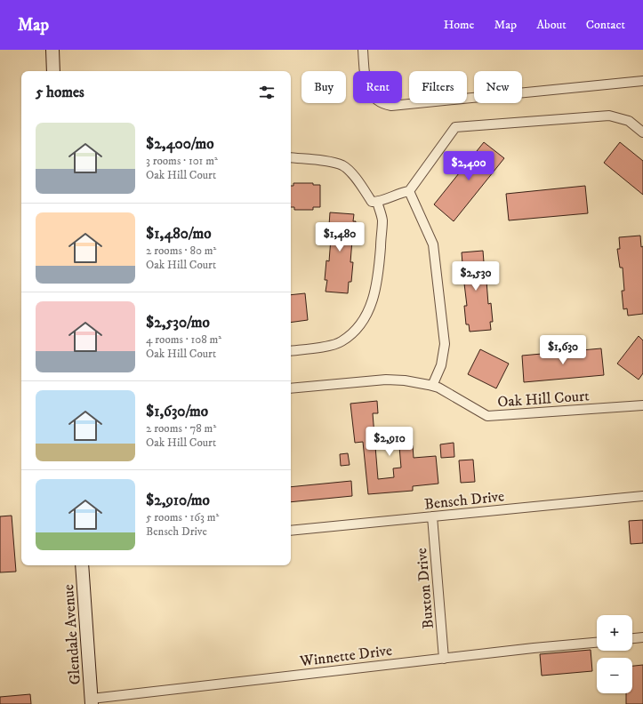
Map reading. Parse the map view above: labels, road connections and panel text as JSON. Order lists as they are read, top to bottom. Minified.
{"streets":{"main road":["Glendale Avenue"],"street":["Oak Hill Court","Bensch Drive","Buxton Drive","Winnette Drive"]},"crossings":[["Bensch Drive","Buxton Drive"],["Buxton Drive","Winnette Drive"],["Glendale Avenue","Winnette Drive"]],"page":{"header":"Map","nav":["Home","Map","About","Contact"],"chip":["Buy","Rent","Filters","New"],"heading":"5 homes","list":[{"name":"$2,400/mo","note":"3 rooms · 101 m² · Oak Hill Court"},{"name":"$1,480/mo","note":"2 rooms · 80 m² · Oak Hill Court"},{"name":"$2,530/mo","note":"4 rooms · 108 m² · Oak Hill Court"},{"name":"$1,630/mo","note":"2 rooms · 78 m² · Oak Hill Court"},{"name":"$2,910/mo","note":"5 rooms · 163 m² · Bensch Drive"}],"price":["$2,400","$1,480","$2,530","$1,630","$2,910"],"map_buttons":["+","−"]}}
